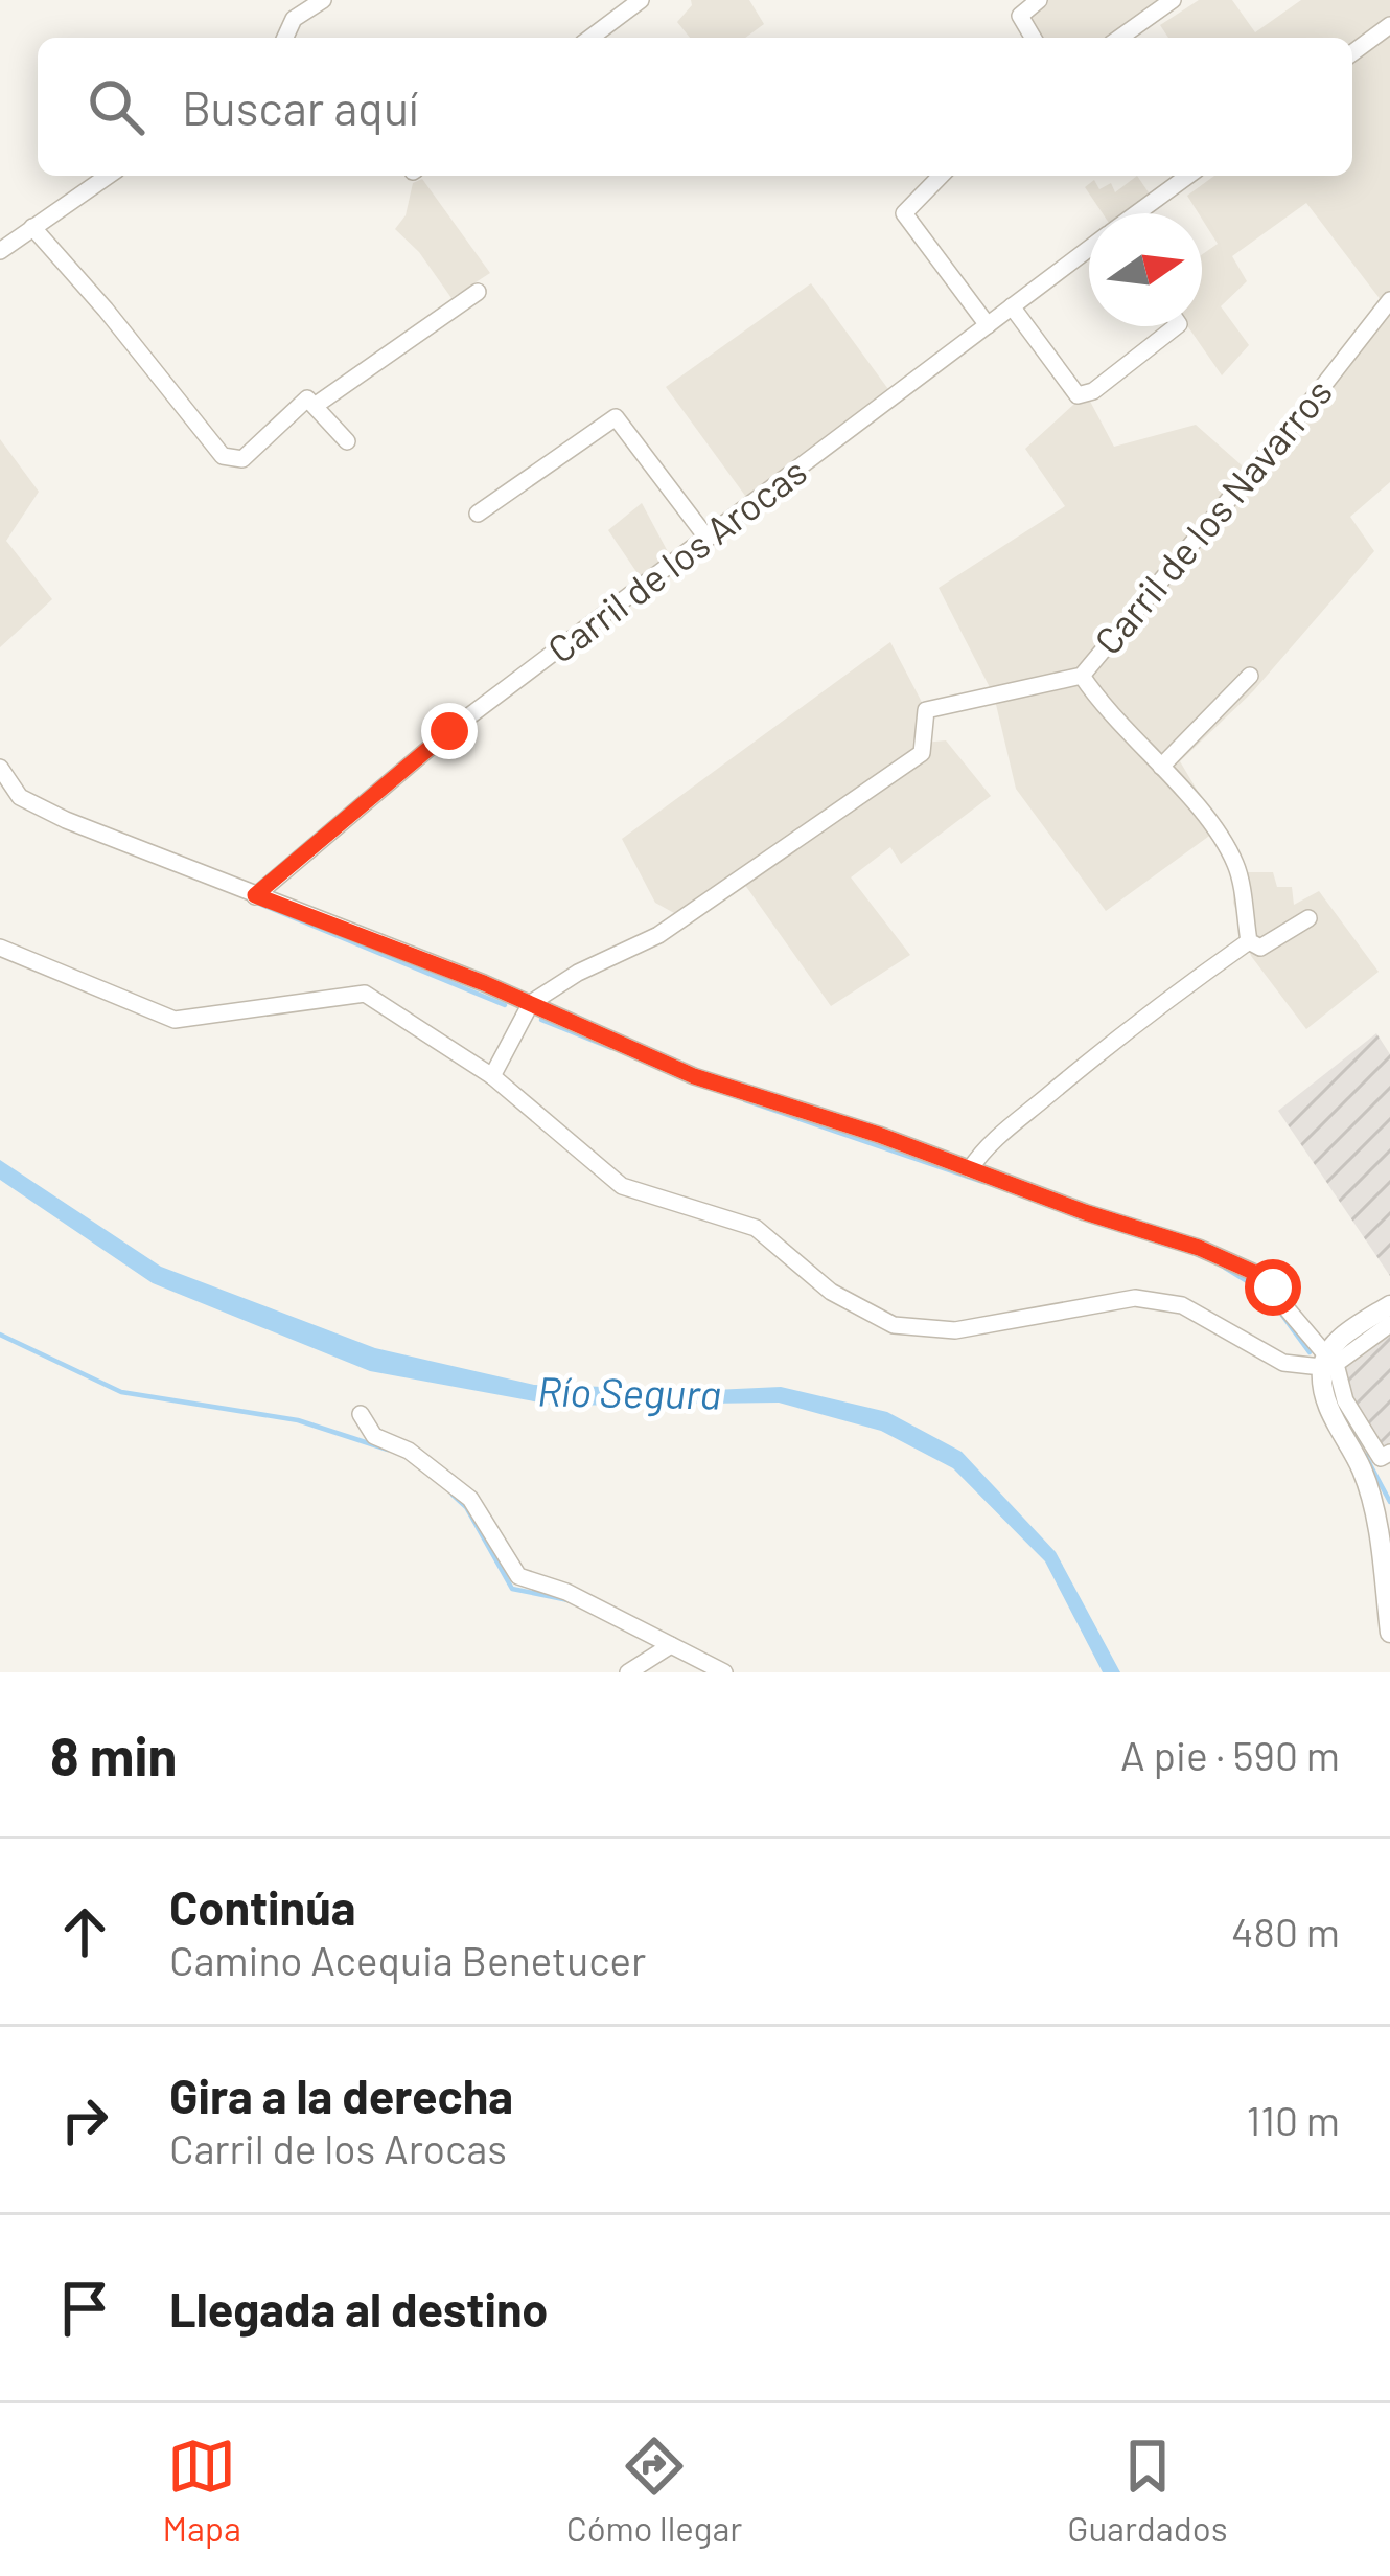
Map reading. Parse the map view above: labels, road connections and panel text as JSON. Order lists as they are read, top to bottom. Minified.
{"streets":{"street":["Carril de los Navarros","Carril de los Arocas"]},"water":["Río Segura"],"north":"right","page":{"search":"Buscar aquí","heading":["8 min","A pie · 590 m"],"list":[["Continúa","Camino Acequia Benetucer","480 m"],["Gira a la derecha","Carril de los Arocas","110 m"],"Llegada al destino"],"nav":["Mapa","Cómo llegar","Guardados"]}}
